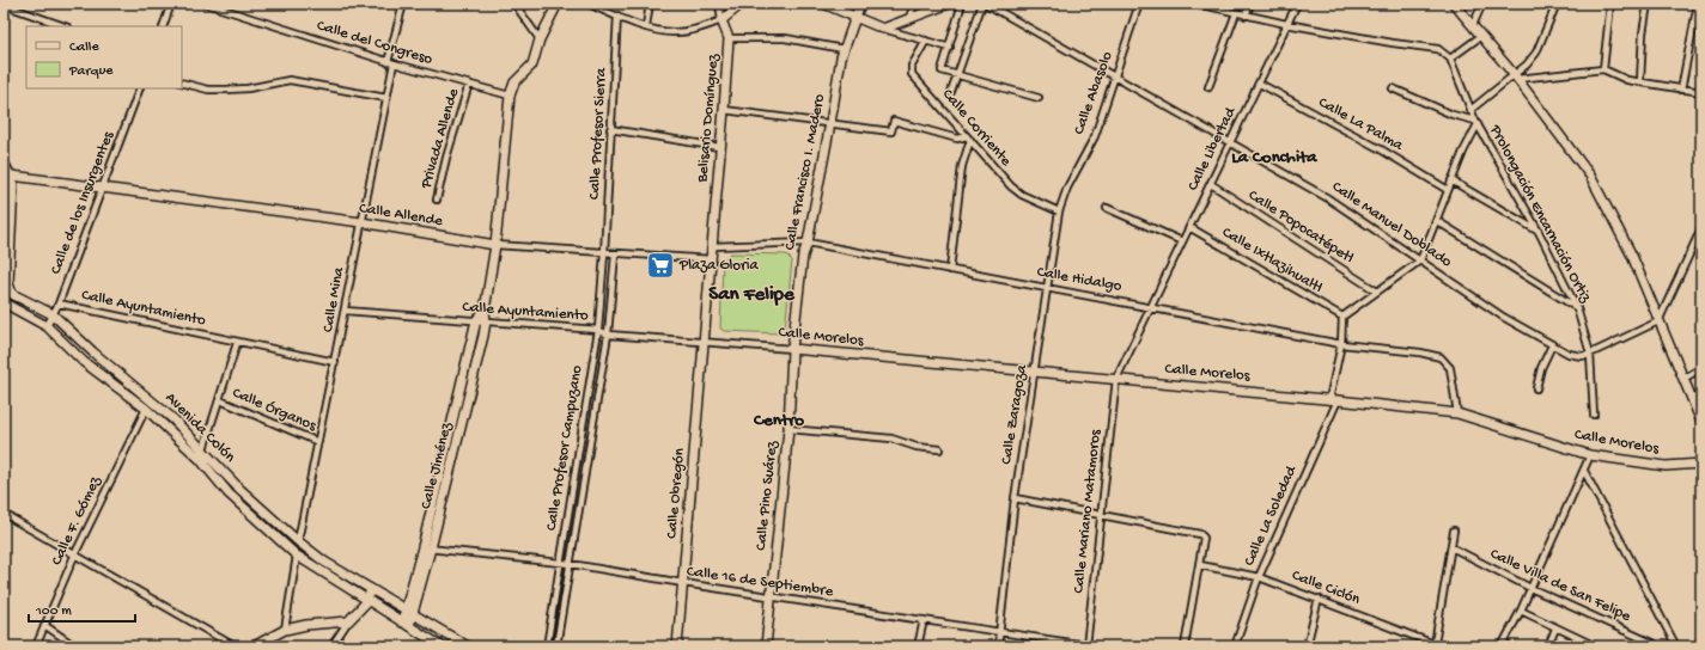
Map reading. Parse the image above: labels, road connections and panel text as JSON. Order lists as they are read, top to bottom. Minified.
{"streets":{"street":["Calle del Congreso","Calle Abasolo","Belisario Domínguez","Calle La Palma","Calle Corriente","Calle Profesor Sierra","Privada Allende","Calle Libertad","Calle Francisco I. Madero","Calle de los Insurgentes","Prolongación Encarnación Ortiz","Calle Allende","Calle Manuel Doblado","Calle Popocatépetl","Calle Ixtlazihualtl","Calle Hidalgo","Calle Mina","Calle Ayuntamiento","Calle Morelos","Calle Órganos","Calle Zaragoza","Avenida Colón","Calle Profesor Campuzano","Calle Jiménez","Calle Obregón","Calle Pino Suárez","Calle Mariano Matamoros","Calle La Soledad","Calle F. Gómez","Calle 16 de Septiembre","Calle Villa de San Felipe","Calle Ciclón"]},"crossings":[["Calle del Congreso","Privada Allende"],["Calle del Congreso","Calle Mina"],["Calle del Congreso","Calle Jiménez"],["Calle Abasolo","Calle Manuel Doblado"],["Calle Abasolo","Calle Zaragoza"],["Belisario Domínguez","Calle Francisco I. Madero"],["Belisario Domínguez","Calle Allende"],["Belisario Domínguez","Calle Hidalgo"],["Calle La Palma","Calle Libertad"],["Calle Corriente","Calle Zaragoza"],["Calle Profesor Sierra","Calle Allende"],["Calle Profesor Sierra","Calle Profesor Campuzano"],["Calle Libertad","Calle Manuel Doblado"],["Calle Libertad","Calle Popocatépetl"],["Calle Libertad","Calle Ixtlazihualtl"],["Calle Libertad","Calle Hidalgo"],["Calle Libertad","Calle Mariano Matamoros"],["Calle Francisco I. Madero","Calle Hidalgo"],["Calle Francisco I. Madero","Calle Morelos"],["Calle Francisco I. Madero","Calle Pino Suárez"],["Calle de los Insurgentes","Calle Allende"],["Calle de los Insurgentes","Calle Ayuntamiento"],["Calle de los Insurgentes","Avenida Colón"],["Prolongación Encarnación Ortiz","Calle Manuel Doblado"],["Calle Allende","Calle Mina"],["Calle Allende","Avenida Colón"],["Calle Allende","Calle Profesor Campuzano"],["Calle Allende","Calle Jiménez"],["Calle Ixtlazihualtl","Calle La Soledad"],["Calle Hidalgo","Calle Morelos"],["Calle Hidalgo","Calle Zaragoza"],["Calle Hidalgo","Calle Mariano Matamoros"],["Calle Hidalgo","Calle La Soledad"],["Calle Mina","Calle Ayuntamiento"],["Calle Mina","Calle Órganos"],["Calle Mina","Avenida Colón"],["Calle Ayuntamiento","Calle Morelos"],["Calle Ayuntamiento","Calle Profesor Campuzano"],["Calle Ayuntamiento","Calle Jiménez"],["Calle Ayuntamiento","Calle Obregón"],["Calle Morelos","Calle Zaragoza"],["Calle Morelos","Calle Obregón"],["Calle Morelos","Calle Pino Suárez"],["Calle Morelos","Calle Mariano Matamoros"],["Calle Morelos","Calle La Soledad"],["Calle Zaragoza","Calle 16 de Septiembre"],["Avenida Colón","Calle Jiménez"],["Avenida Colón","Calle F. Gómez"],["Calle Profesor Campuzano","Calle 16 de Septiembre"],["Calle Jiménez","Calle 16 de Septiembre"],["Calle Obregón","Calle 16 de Septiembre"],["Calle Pino Suárez","Calle 16 de Septiembre"],["Calle Mariano Matamoros","Calle 16 de Septiembre"],["Calle La Soledad","Calle Ciclón"]],"districts":["La Conchita","San Felipe","Centro"],"places":{"supermarket":["Plaza Gloria"]},"legend":["Calle","Parque"],"scale_bar":"100 m"}
